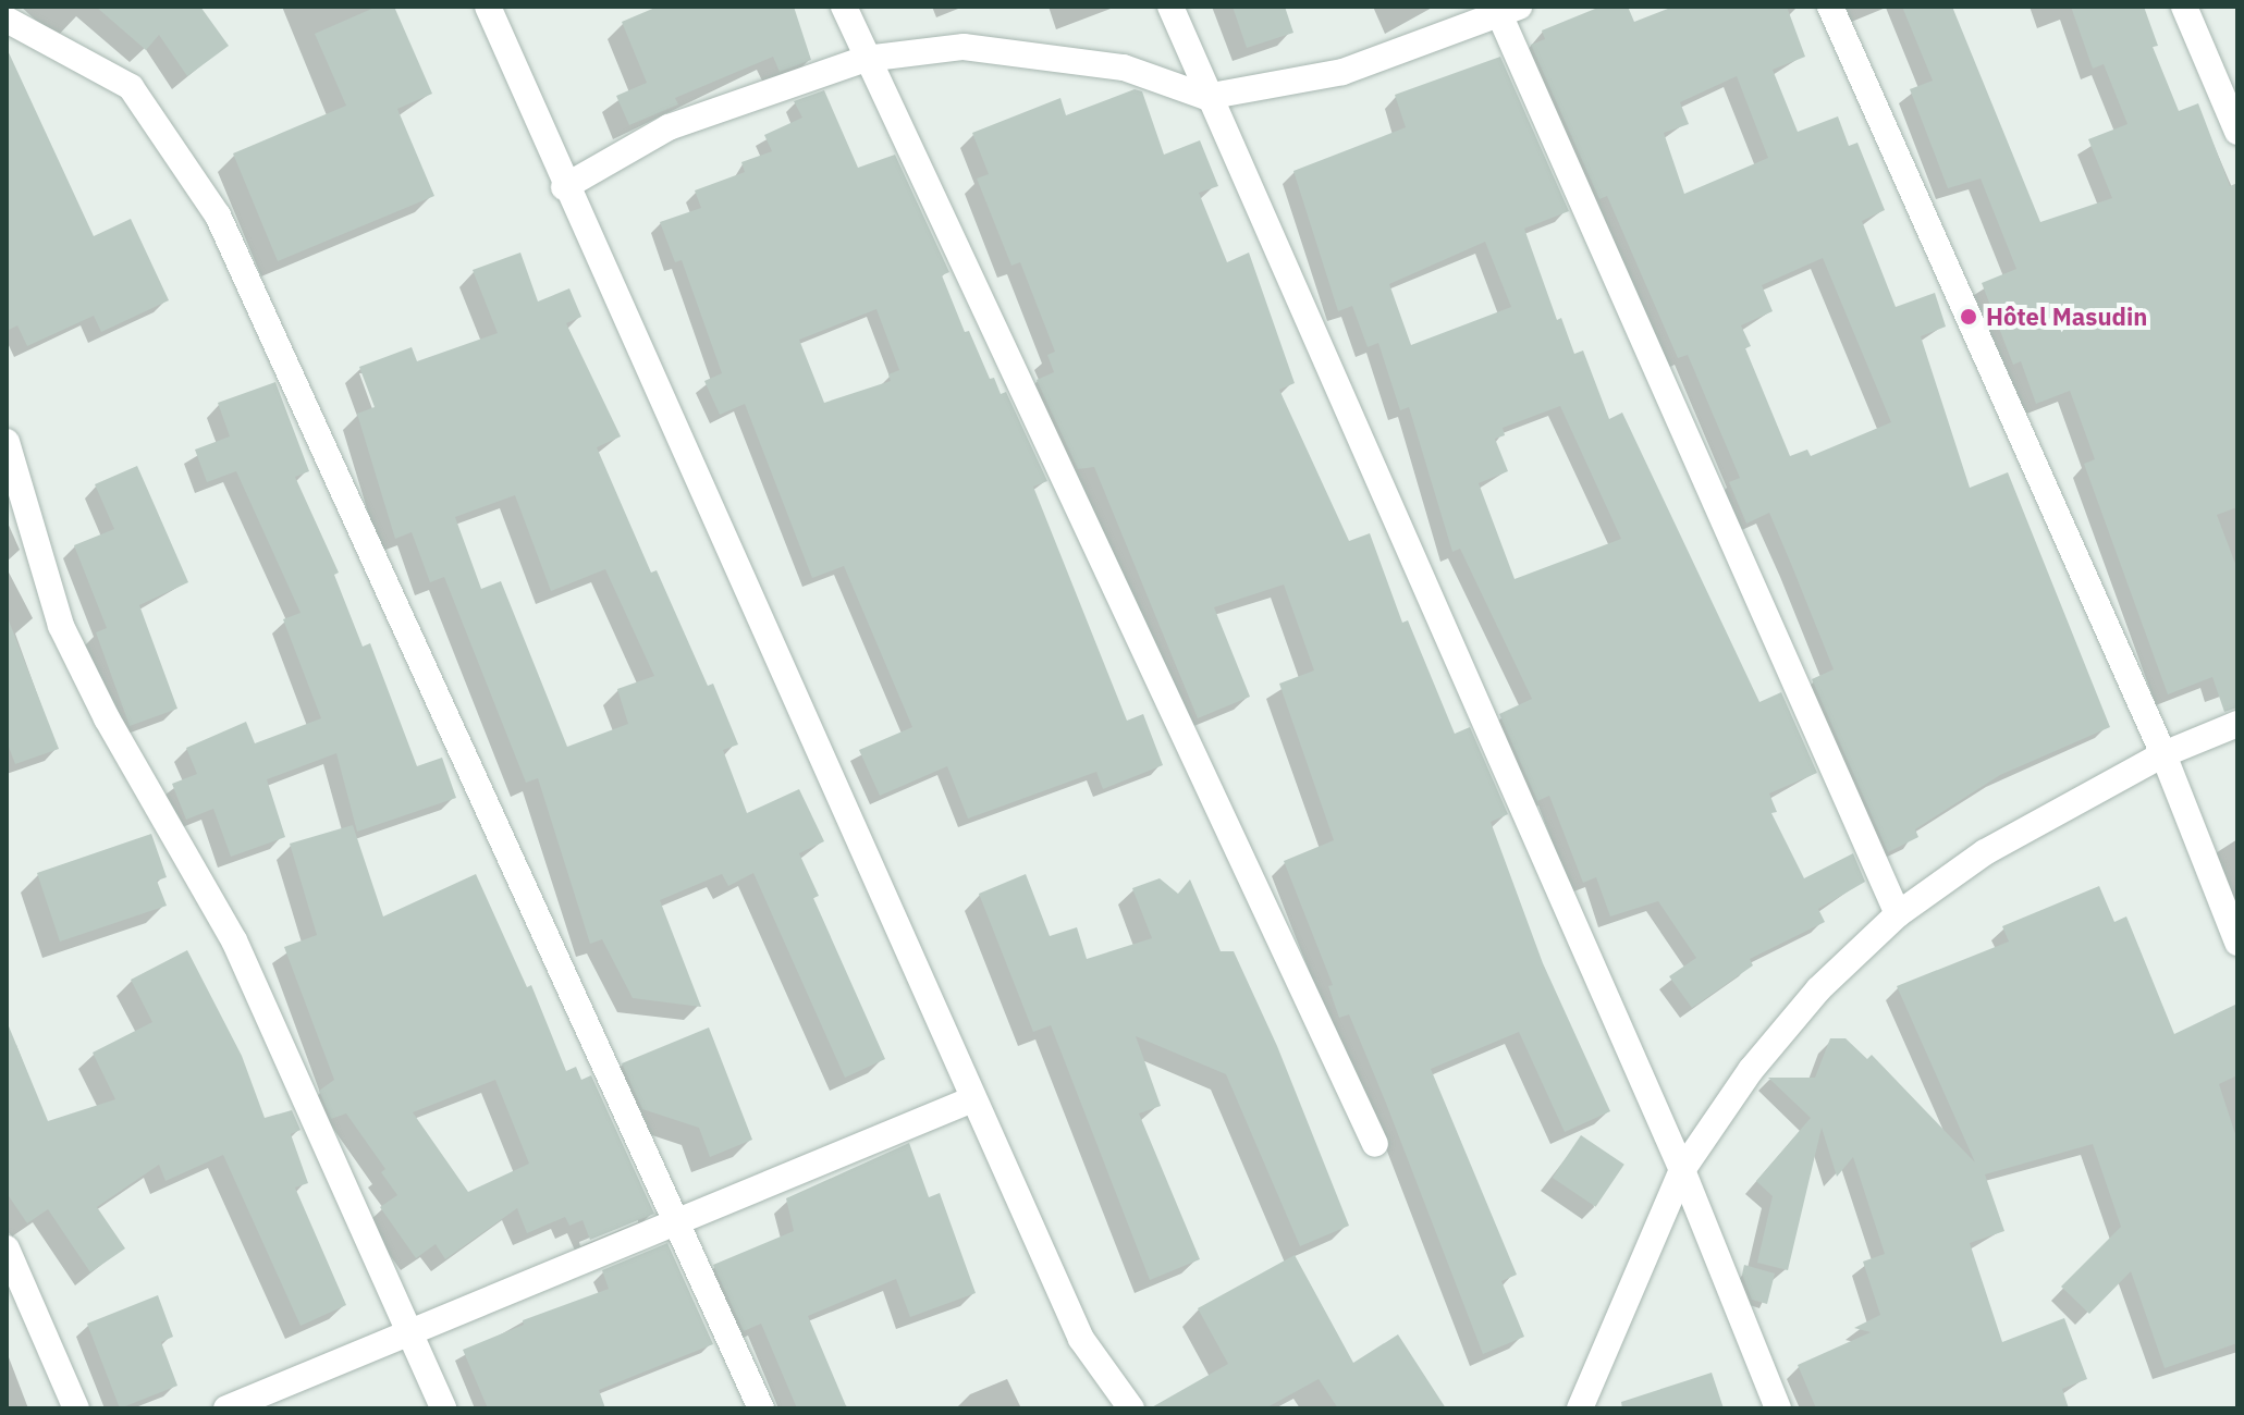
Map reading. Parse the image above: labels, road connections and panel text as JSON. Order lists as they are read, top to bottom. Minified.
{"places":["Hôtel Masudin"]}
